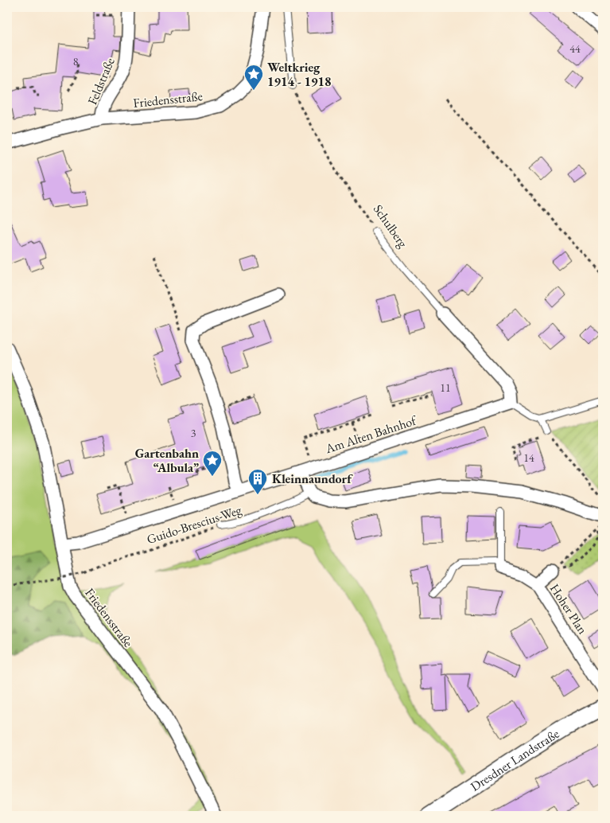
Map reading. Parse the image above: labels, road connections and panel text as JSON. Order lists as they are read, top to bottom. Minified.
{"streets":{"street":["Feldstraße","Friedensstraße","Schulberg","Am Alten Bahnhof","Hoher Plan","Dresdner Landstraße"],"lane":["Guido-Brescius-Weg"]},"crossings":[["Feldstraße","Friedensstraße"],["Friedensstraße","Am Alten Bahnhof"],["Schulberg","Am Alten Bahnhof"]],"places":{"place":["Weltkrieg 1914 - 1918","Gartenbahn “Albula”"],"building":["Kleinnaundorf"]},"house_numbers":["44","8","11","3","14"]}
